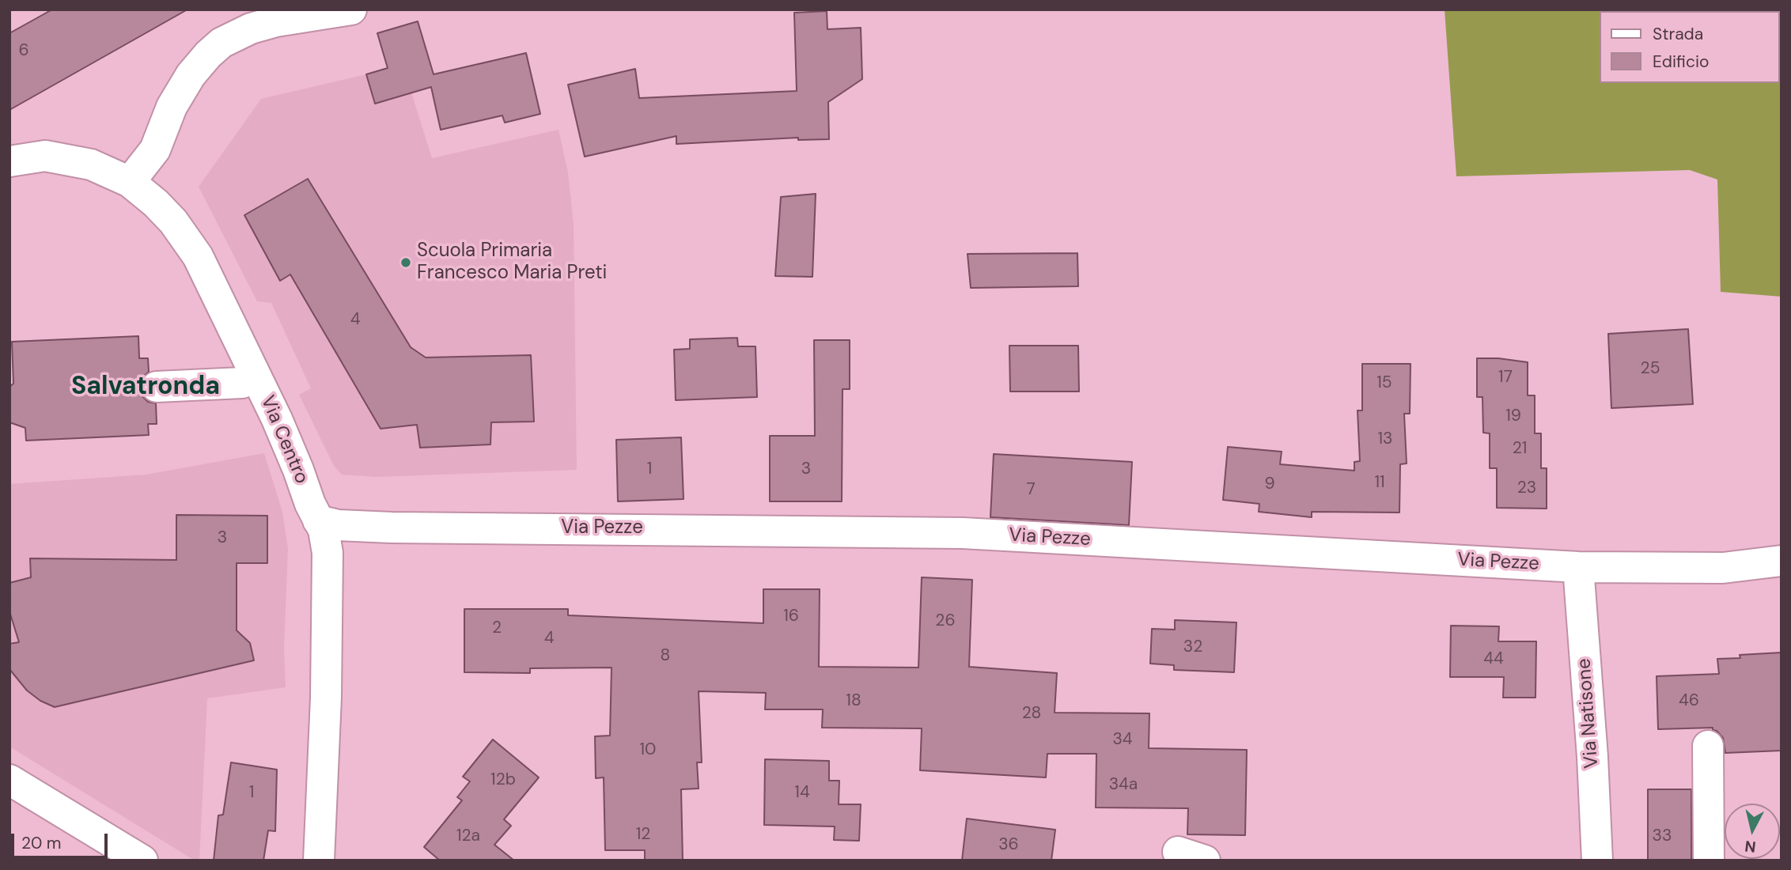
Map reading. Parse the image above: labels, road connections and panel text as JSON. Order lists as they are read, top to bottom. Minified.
{"streets":{"street":["Via Centro","Via Pezze","Via Natisone"]},"crossings":[["Via Centro","Via Pezze"],["Via Pezze","Via Natisone"]],"districts":["Salvatronda"],"places":["Scuola Primaria Francesco Maria Preti"],"house_numbers":["6","4","25","17","15","19","13","21","1","3","11","9","23","7","3","16","26","2","4","32","8","44","18","46","28","34","10","12b","34a","1","14","12","12a","33","36"],"legend":["Strada","Edificio"],"scale_bar":"20 m","north":"bottom"}
